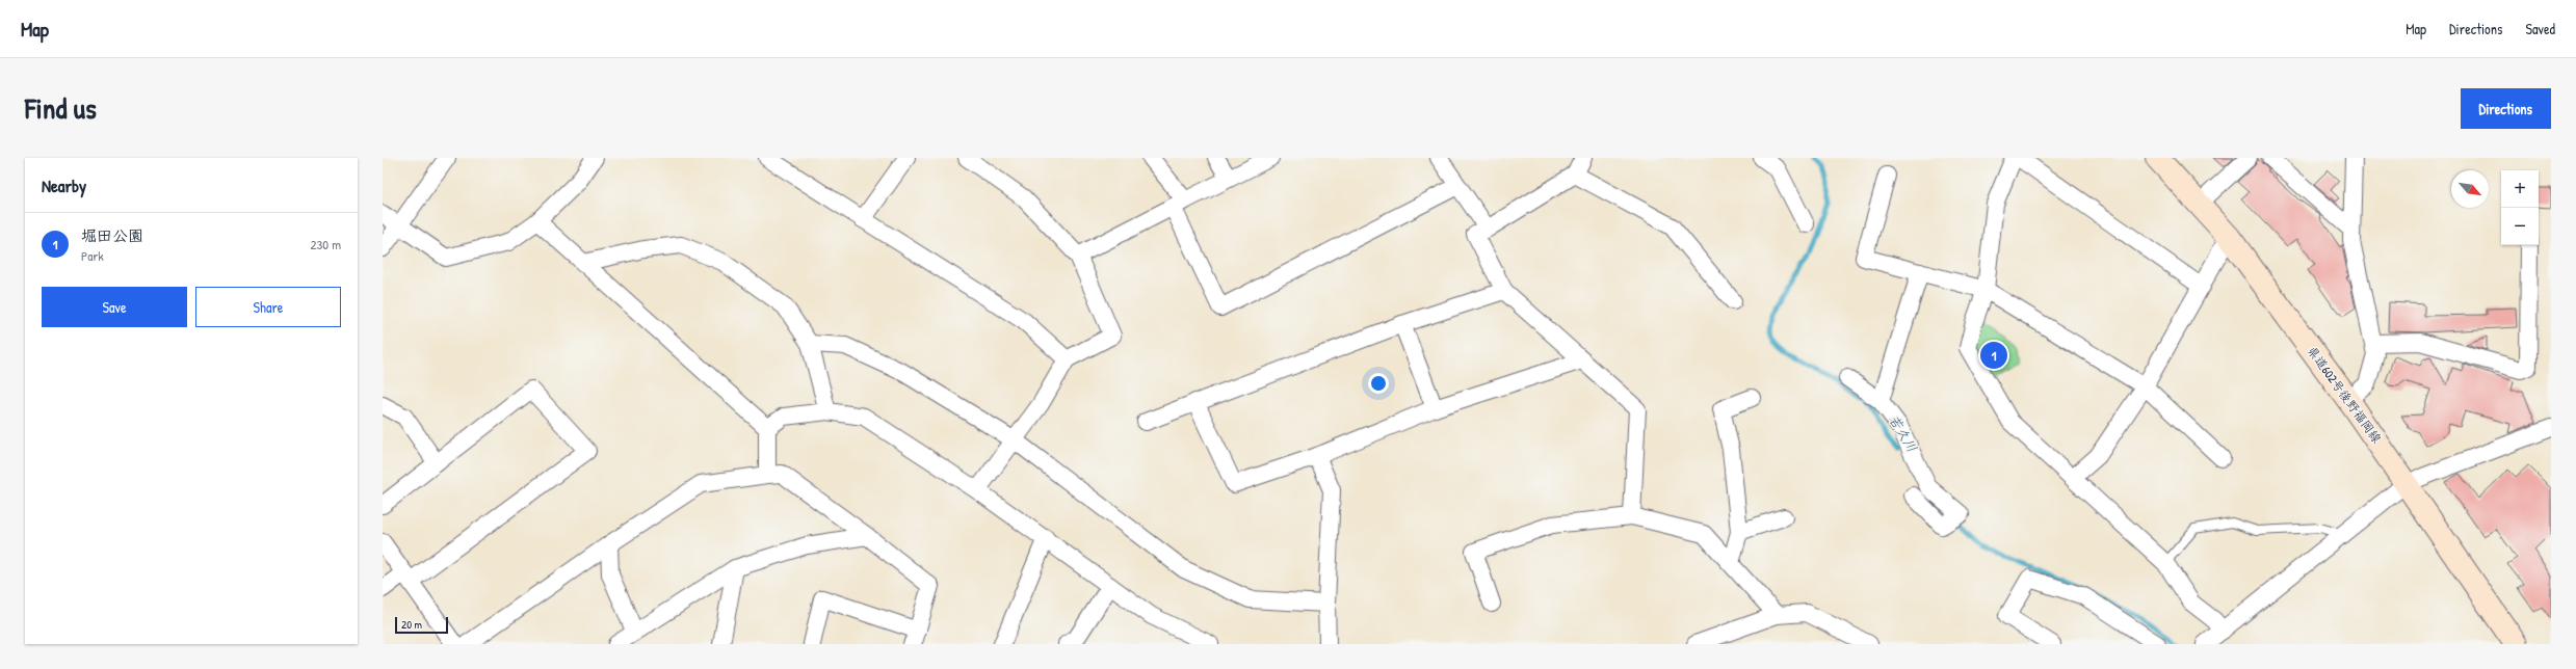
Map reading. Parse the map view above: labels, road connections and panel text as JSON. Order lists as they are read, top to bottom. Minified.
{"streets":{"main road":["県道602号後野福岡線"]},"water":["若久川"],"scale_bar":"20 m","north":"bottom right","page":{"header":"Map","nav":["Map","Directions","Saved"],"title":"Find us","buttons":["Directions",["Save","Share"]],"heading":"Nearby","map_buttons":["+","−"],"list":[{"mark":"1","name":"堀田公園","note":"Park","value":"230 m"}],"pins":"1","scale":"20 m"}}
